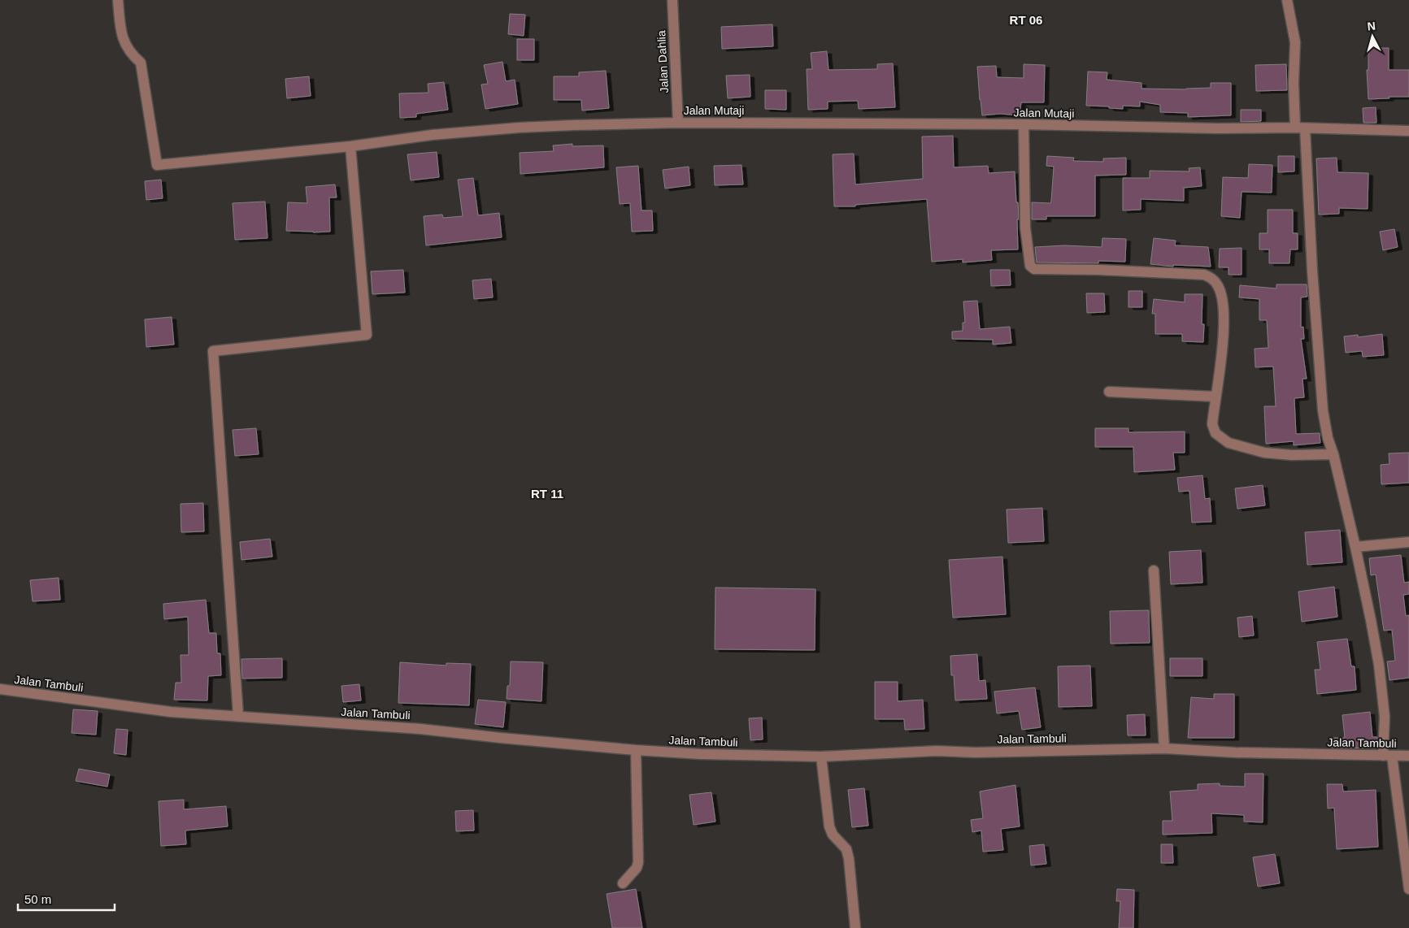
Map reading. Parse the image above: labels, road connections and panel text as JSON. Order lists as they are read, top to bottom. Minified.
{"streets":{"street":["Jalan Dahlia","Jalan Mutaji","Jalan Tambuli"]},"crossings":[["Jalan Dahlia","Jalan Mutaji"]],"districts":["RT 06","RT 11"],"scale_bar":"50 m","north":"top"}
